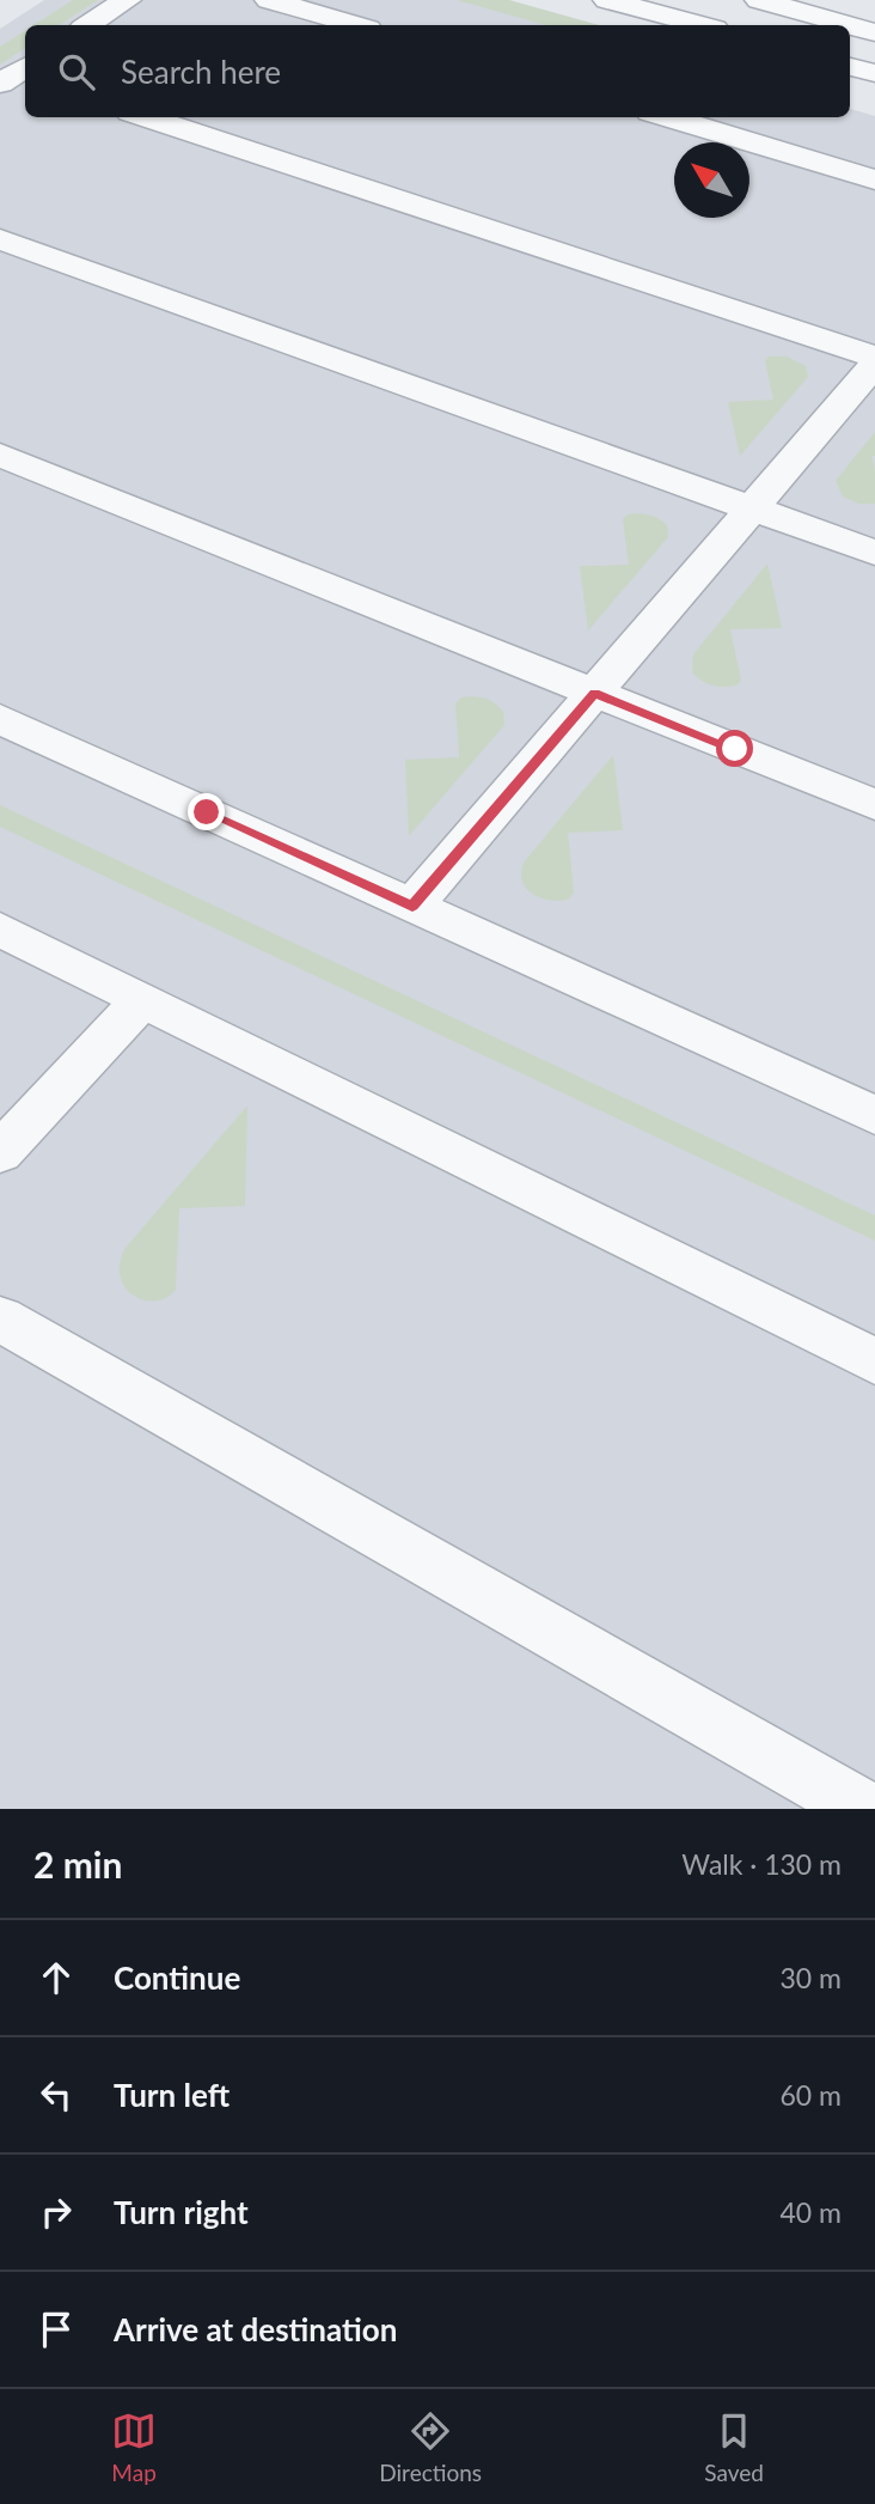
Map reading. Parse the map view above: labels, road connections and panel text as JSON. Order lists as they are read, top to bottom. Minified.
{"north":"top left","page":{"search":"Search here","heading":["2 min","Walk · 130 m"],"list":[["Continue","30 m"],["Turn left","60 m"],["Turn right","40 m"],"Arrive at destination"],"nav":["Map","Directions","Saved"]}}
